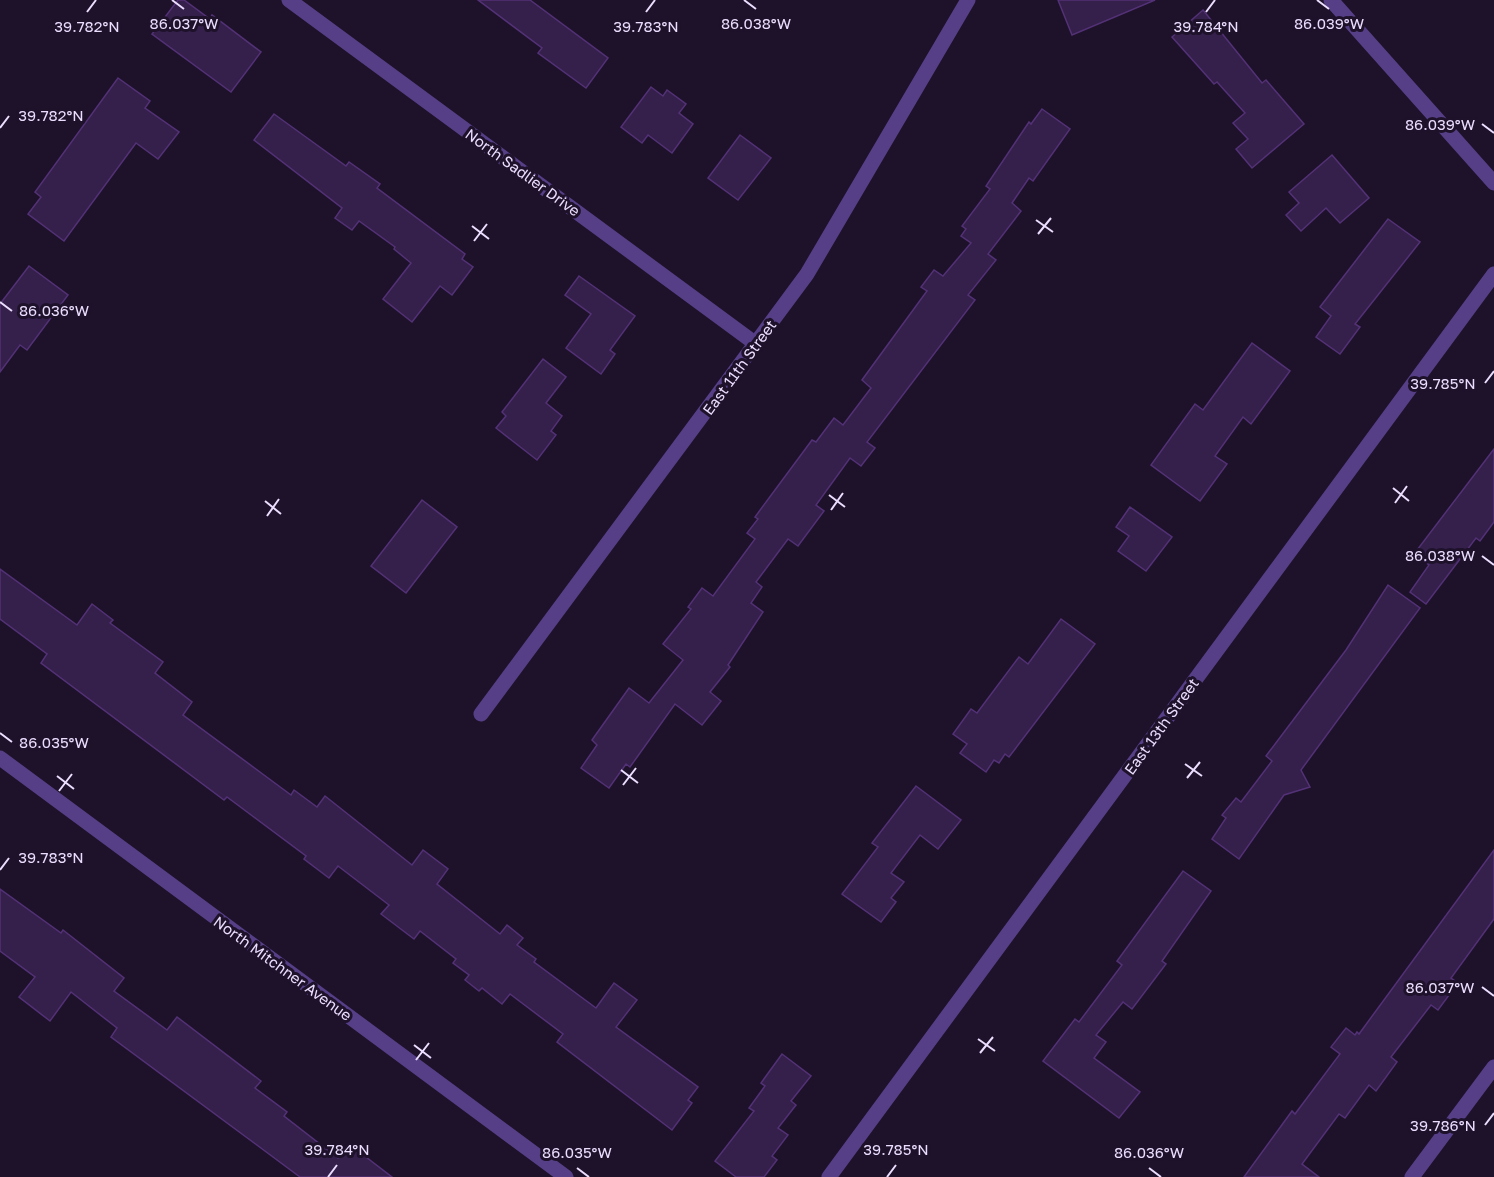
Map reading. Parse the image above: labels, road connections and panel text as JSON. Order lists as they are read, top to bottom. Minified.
{"streets":{"street":["North Sadlier Drive","East 11th Street","East 13th Street","North Mitchner Avenue"]},"crossings":[["North Sadlier Drive","East 11th Street"]],"coordinates":["86.037°W","86.039°W","86.038°W","39.782°N","39.783°N","39.784°N","86.036°W","39.785°N","86.035°W","39.786°N"]}
